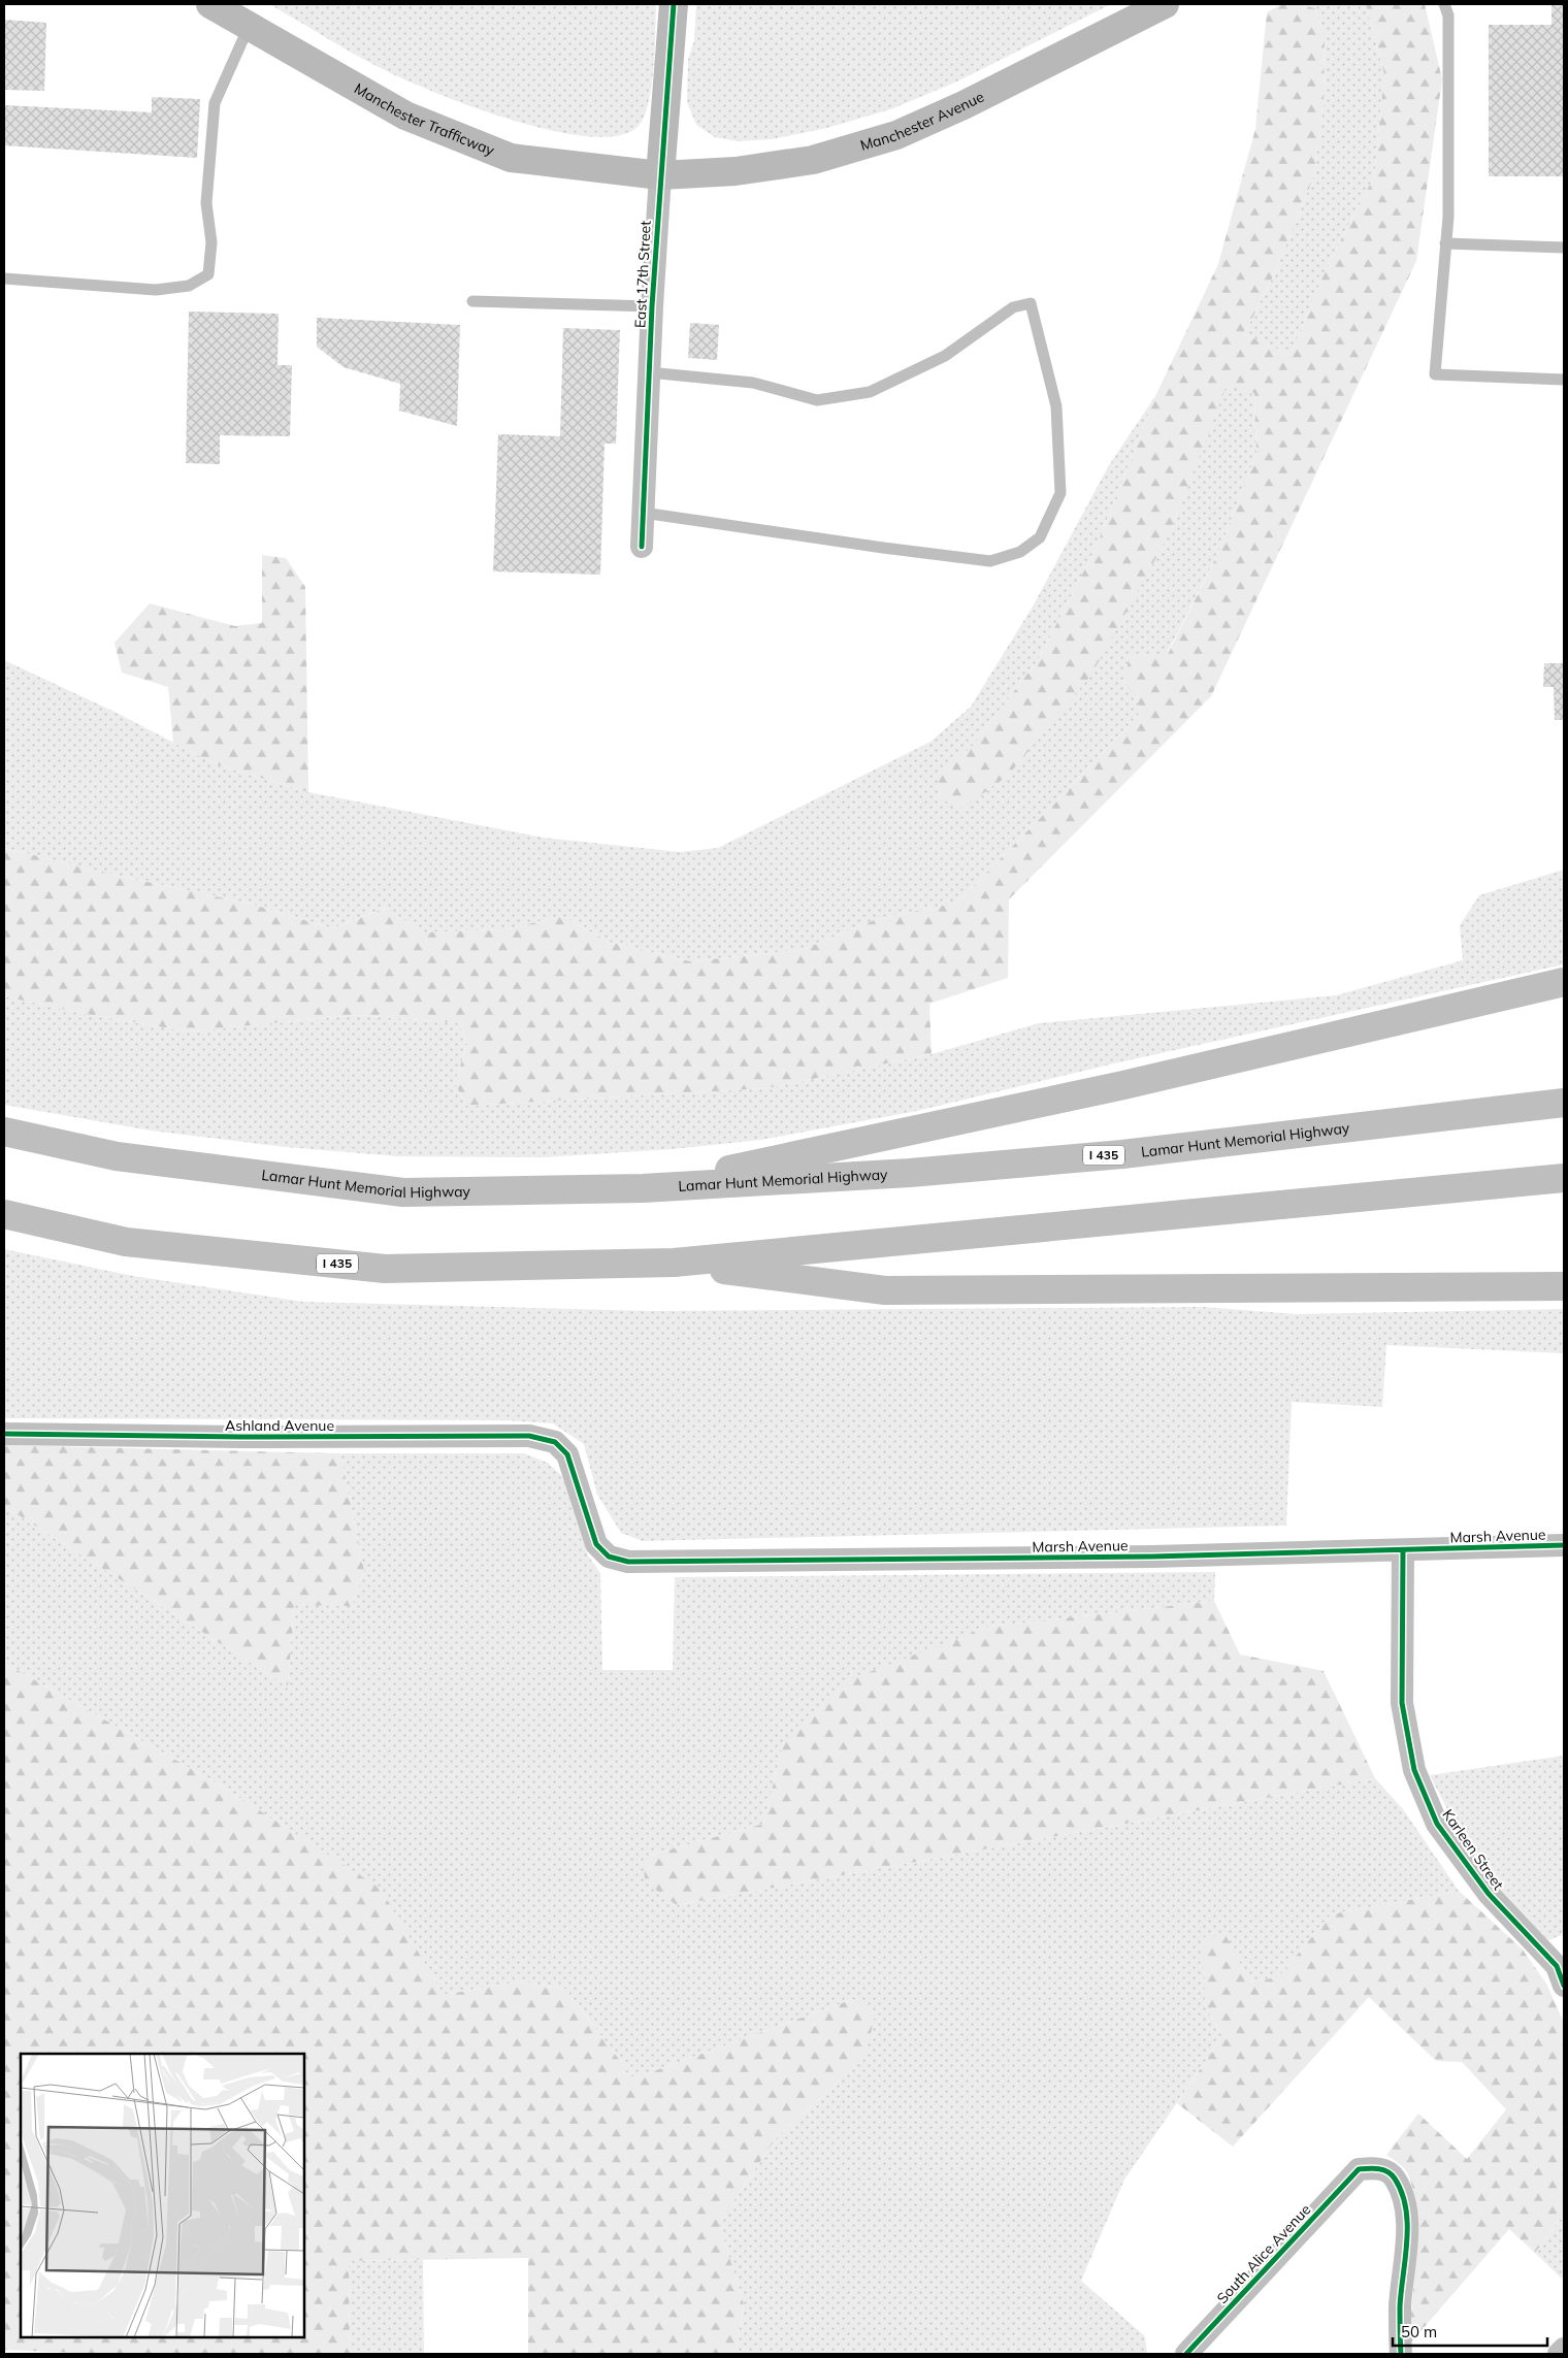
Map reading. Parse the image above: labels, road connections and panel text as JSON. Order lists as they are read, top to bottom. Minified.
{"streets":{"highway":["Lamar Hunt Memorial Highway","I 435"],"main road":["Manchester Trafficway","Manchester Avenue","East 17th Street"],"street":["Ashland Avenue","Marsh Avenue","Karleen Street","South Alice Avenue"]},"crossings":[["Manchester Trafficway","Manchester Avenue"],["Manchester Trafficway","East 17th Street"],["Manchester Avenue","East 17th Street"],["Ashland Avenue","Marsh Avenue"],["Marsh Avenue","Karleen Street"]],"scale_bar":"50 m"}
